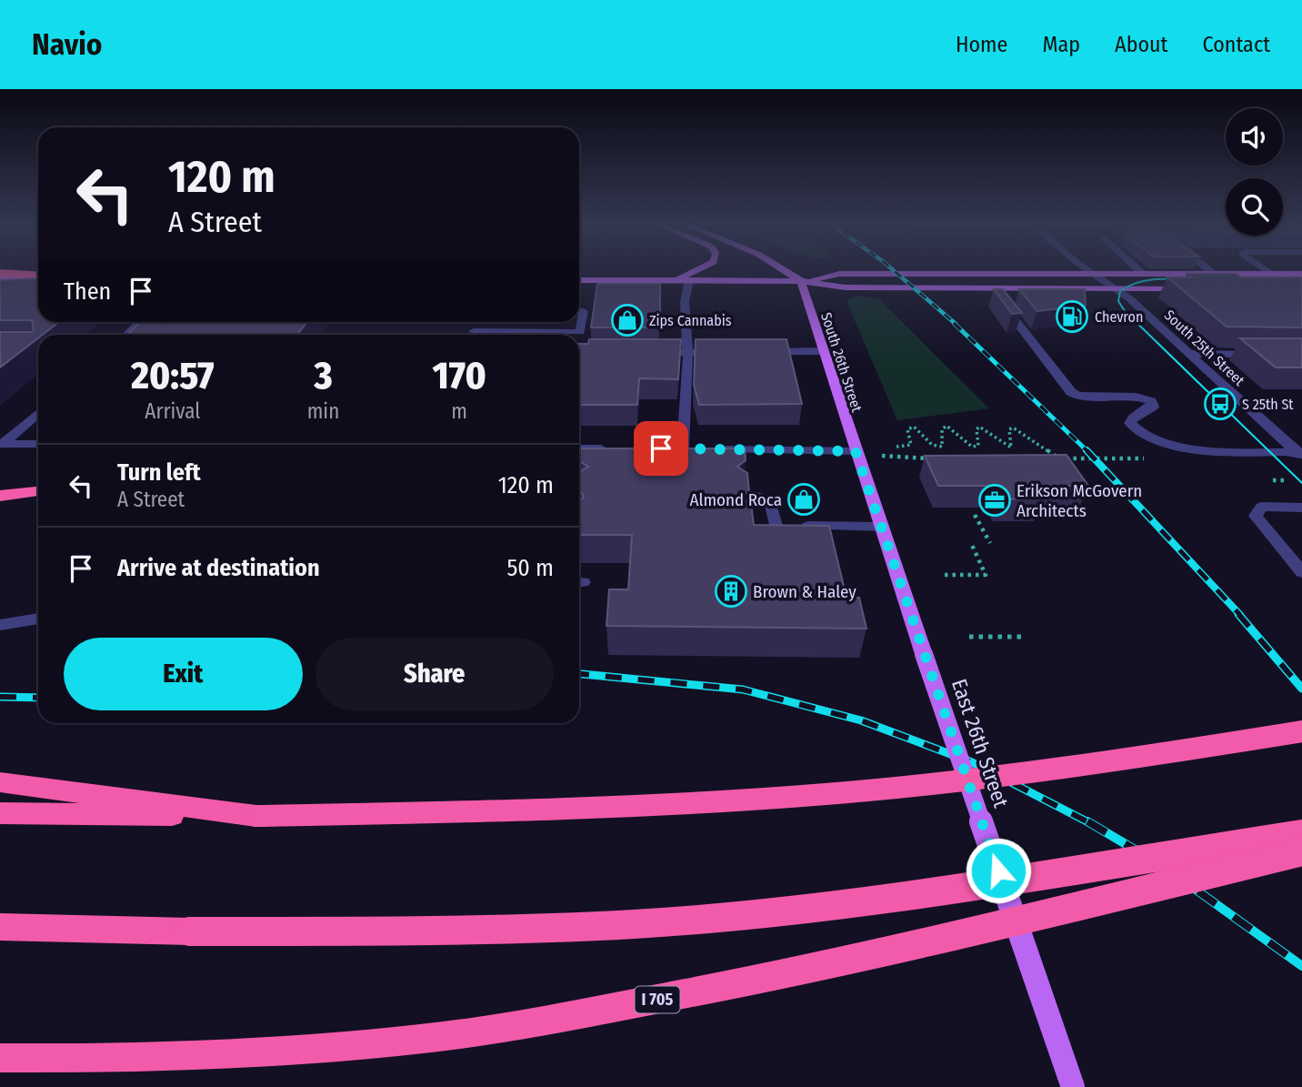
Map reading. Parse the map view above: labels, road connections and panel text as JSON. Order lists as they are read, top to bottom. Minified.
{"streets":{"highway":["I 705"],"main road":["South 26th Street","East 26th Street"],"street":["South 25th Street"]},"crossings":[["South 26th Street","East 26th Street"]],"places":{"fuel station":["Chevron"],"shop":["Zips Cannabis","Almond Roca"],"bus stop":["S 25th St"],"office":["Erikson McGovern Architects"],"building":["Brown & Haley"]},"page":{"header":"Navio","nav":["Home","Map","About","Contact"],"turn":["120 m","A Street"],"then":"Then","eta":["20:57","Arrival","3","min","170","m"],"list":[{"name":"Turn left","note":"A Street","value":"120 m"},{"name":"Arrive at destination","value":"50 m"}],"buttons":["Exit","Share"]}}
